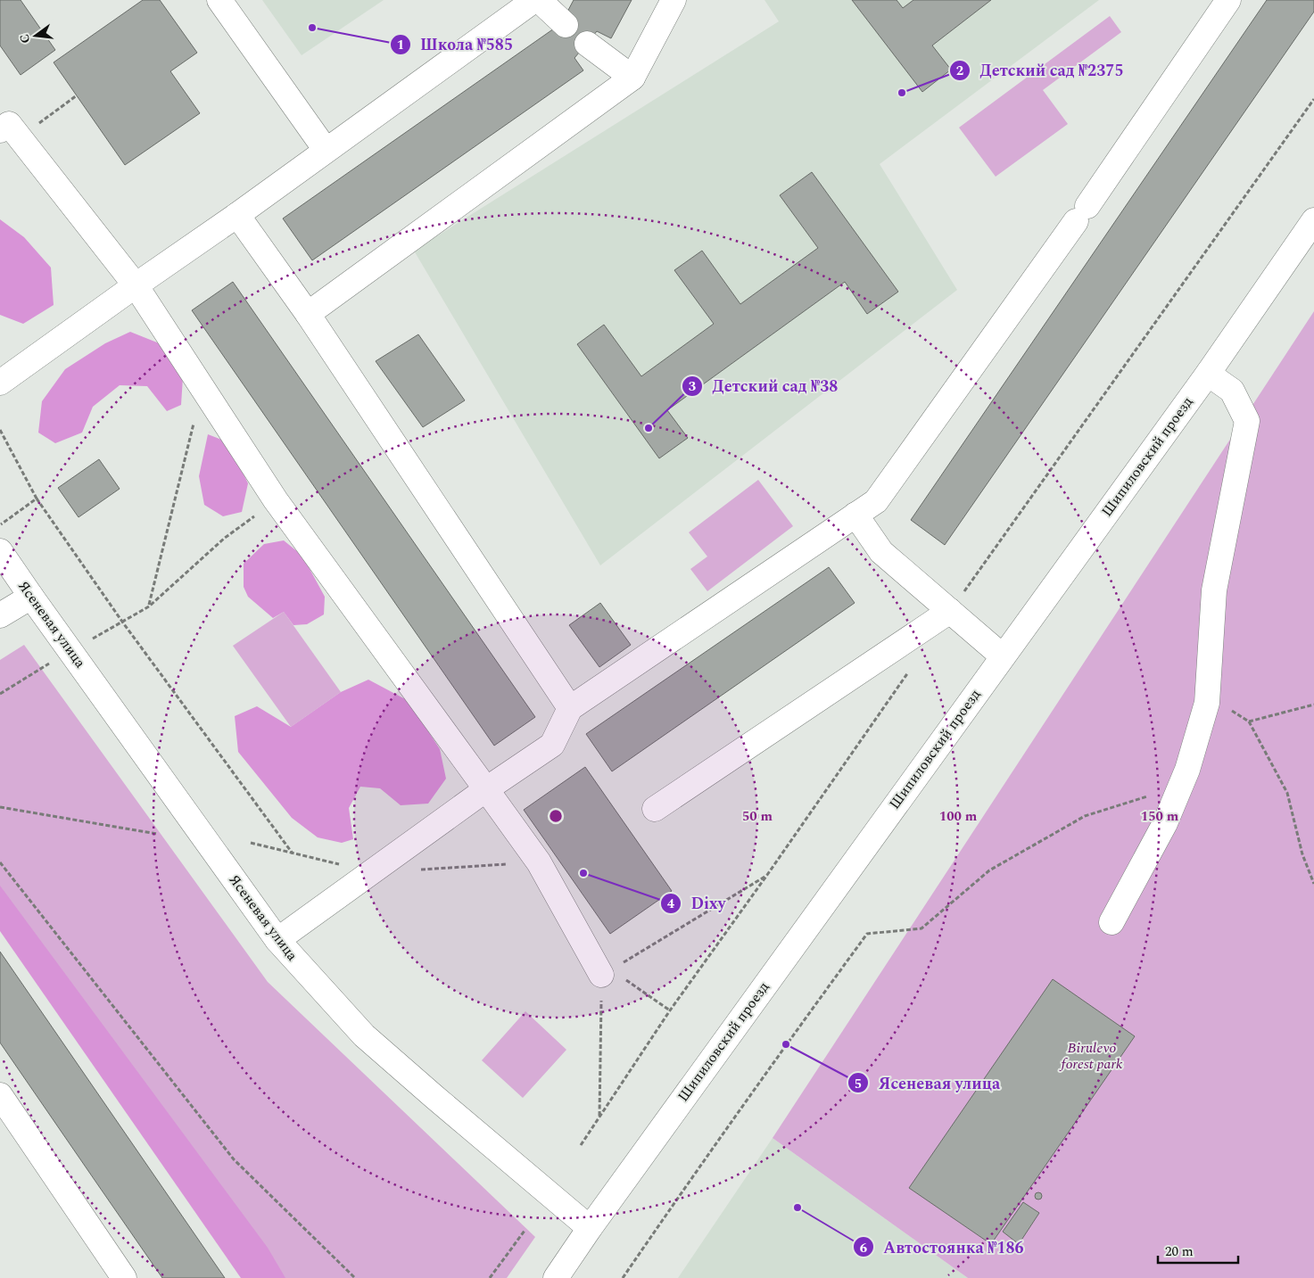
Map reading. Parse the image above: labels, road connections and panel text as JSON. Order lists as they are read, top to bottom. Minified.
{"streets":{"street":["Шипиловский проезд","Ясеневая улица"]},"crossings":[["Шипиловский проезд","Ясеневая улица"]],"parks":["Birulevo forest park"],"places":["Школа №585","Детский сад №2375","Детский сад №38","Dixy","Ясеневая улица","Автостоянка №186"],"scale_bar":"20 m","north":"left","rings":["50 m","100 m","150 m"]}
